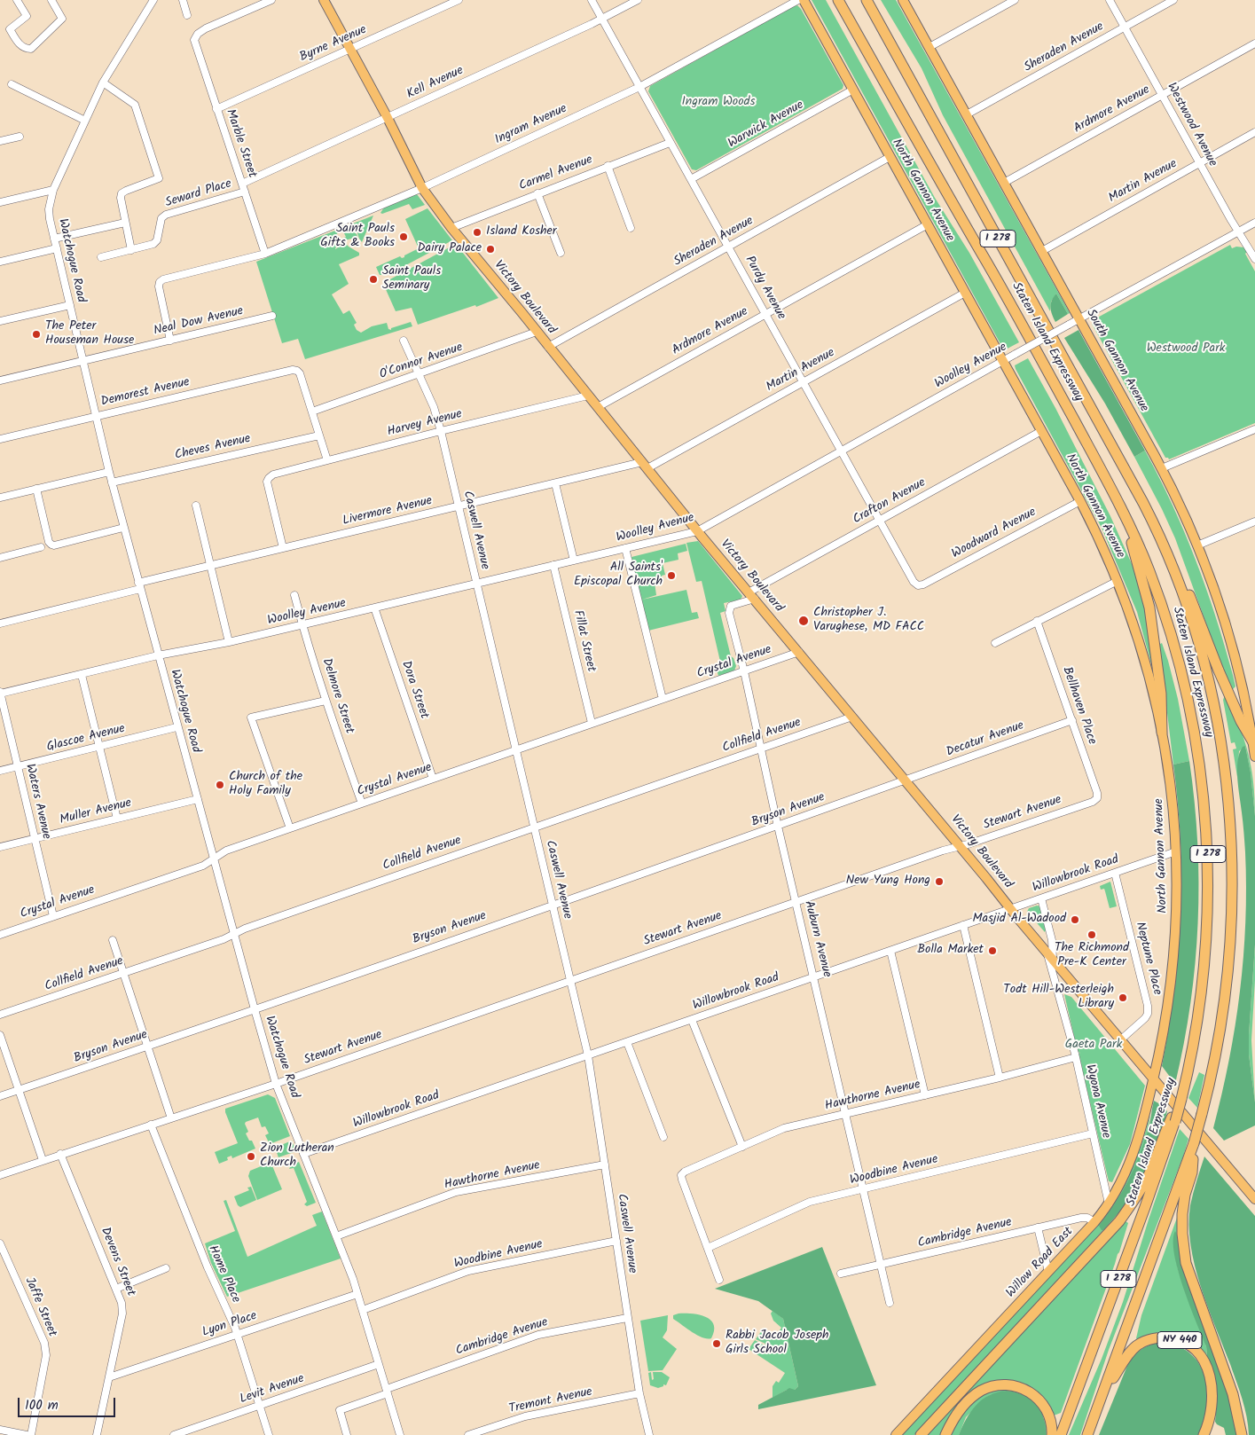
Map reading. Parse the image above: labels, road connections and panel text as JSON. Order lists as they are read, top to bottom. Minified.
{"streets":{"highway":["I 278","Staten Island Expressway","NY 440"],"main road":["North Gannon Avenue","Victory Boulevard","South Gannon Avenue","Willow Road East"],"street":["Byrne Avenue","Sheraden Avenue","Kell Avenue","Ardmore Avenue","Ingram Avenue","Warwick Avenue","Westwood Avenue","Marble Street","Carmel Avenue","Martin Avenue","Seward Place","Watchogue Road","Purdy Avenue","Neal Dow Avenue","O'Connor Avenue","Woolley Avenue","Demorest Avenue","Harvey Avenue","Cheves Avenue","Crafton Avenue","Livermore Avenue","Caswell Avenue","Woodward Avenue","Fillat Street","Crystal Avenue","Dora Street","Delmore Street","Bellhaven Place","Collfield Avenue","Glascoe Avenue","Decatur Avenue","Waters Avenue","Bryson Avenue","Muller Avenue","Stewart Avenue","Willowbrook Road","Auburn Avenue","Neptune Place","Hawthorne Avenue","Wyona Avenue","Woodbine Avenue","Cambridge Avenue","Devens Street","Home Place","Jaffe Street","Lyon Place","Levit Avenue","Tremont Avenue"]},"crossings":[["Byrne Avenue","Marble Street"],["Byrne Avenue","Victory Boulevard"],["Sheraden Avenue","Westwood Avenue"],["Sheraden Avenue","North Gannon Avenue"],["Sheraden Avenue","Purdy Avenue"],["Sheraden Avenue","Victory Boulevard"],["Sheraden Avenue","South Gannon Avenue"],["Kell Avenue","Marble Street"],["Kell Avenue","Purdy Avenue"],["Kell Avenue","Victory Boulevard"],["Ardmore Avenue","Westwood Avenue"],["Ardmore Avenue","North Gannon Avenue"],["Ardmore Avenue","Purdy Avenue"],["Ardmore Avenue","Victory Boulevard"],["Ardmore Avenue","South Gannon Avenue"],["Ingram Avenue","Marble Street"],["Ingram Avenue","Purdy Avenue"],["Ingram Avenue","Victory Boulevard"],["Ingram Avenue","Neal Dow Avenue"],["Warwick Avenue","North Gannon Avenue"],["Warwick Avenue","Purdy Avenue"],["Westwood Avenue","Martin Avenue"],["Westwood Avenue","Woolley Avenue"],["Marble Street","Seward Place"],["Carmel Avenue","Purdy Avenue"],["Carmel Avenue","Victory Boulevard"],["Martin Avenue","North Gannon Avenue"],["Martin Avenue","Purdy Avenue"],["Martin Avenue","Victory Boulevard"],["Martin Avenue","South Gannon Avenue"],["Martin Avenue","Livermore Avenue"],["North Gannon Avenue","Victory Boulevard"],["North Gannon Avenue","Woolley Avenue"],["North Gannon Avenue","Crafton Avenue"],["North Gannon Avenue","Woodward Avenue"],["North Gannon Avenue","Willowbrook Road"],["North Gannon Avenue","Willow Road East"],["Watchogue Road","Neal Dow Avenue"],["Watchogue Road","Woolley Avenue"],["Watchogue Road","Demorest Avenue"],["Watchogue Road","Cheves Avenue"],["Watchogue Road","Livermore Avenue"],["Watchogue Road","Crystal Avenue"],["Watchogue Road","Collfield Avenue"],["Watchogue Road","Glascoe Avenue"],["Watchogue Road","Bryson Avenue"],["Watchogue Road","Muller Avenue"],["Watchogue Road","Stewart Avenue"],["Watchogue Road","Willowbrook Road"],["Watchogue Road","Hawthorne Avenue"],["Watchogue Road","Woodbine Avenue"],["Watchogue Road","Cambridge Avenue"],["Watchogue Road","Lyon Place"],["Watchogue Road","Levit Avenue"],["Purdy Avenue","Woolley Avenue"],["Purdy Avenue","Crafton Avenue"],["Purdy Avenue","Woodward Avenue"],["Victory Boulevard","O'Connor Avenue"],["Victory Boulevard","Woolley Avenue"],["Victory Boulevard","Harvey Avenue"],["Victory Boulevard","Crafton Avenue"],["Victory Boulevard","Livermore Avenue"],["Victory Boulevard","Crystal Avenue"],["Victory Boulevard","Collfield Avenue"],["Victory Boulevard","Decatur Avenue"],["Victory Boulevard","Bryson Avenue"],["Victory Boulevard","Stewart Avenue"],["Victory Boulevard","Willowbrook Road"],["Victory Boulevard","Auburn Avenue"],["Victory Boulevard","Neptune Place"],["Victory Boulevard","Wyona Avenue"],["Victory Boulevard","Willow Road East"],["Staten Island Expressway","NY 440"],["South Gannon Avenue","Woolley Avenue"],["O'Connor Avenue","Demorest Avenue"],["O'Connor Avenue","Caswell Avenue"],["Woolley Avenue","Caswell Avenue"],["Woolley Avenue","Fillat Street"],["Woolley Avenue","Dora Street"],["Woolley Avenue","Delmore Street"],["Woolley Avenue","Waters Avenue"],["Harvey Avenue","Livermore Avenue"],["Harvey Avenue","Caswell Avenue"],["Crafton Avenue","Auburn Avenue"],["Livermore Avenue","Caswell Avenue"],["Caswell Avenue","Crystal Avenue"],["Caswell Avenue","Collfield Avenue"],["Caswell Avenue","Bryson Avenue"],["Caswell Avenue","Stewart Avenue"],["Caswell Avenue","Willowbrook Road"],["Caswell Avenue","Hawthorne Avenue"],["Caswell Avenue","Woodbine Avenue"],["Caswell Avenue","Cambridge Avenue"],["Caswell Avenue","Tremont Avenue"],["Fillat Street","Crystal Avenue"],["Crystal Avenue","Dora Street"],["Crystal Avenue","Delmore Street"],["Crystal Avenue","Waters Avenue"],["Crystal Avenue","Auburn Avenue"],["Bellhaven Place","Decatur Avenue"],["Bellhaven Place","Stewart Avenue"],["Collfield Avenue","Auburn Avenue"],["Glascoe Avenue","Waters Avenue"],["Decatur Avenue","Bryson Avenue"],["Waters Avenue","Muller Avenue"],["Bryson Avenue","Auburn Avenue"],["Stewart Avenue","Auburn Avenue"],["Willowbrook Road","Auburn Avenue"],["Willowbrook Road","Neptune Place"],["Willowbrook Road","Wyona Avenue"],["Auburn Avenue","Hawthorne Avenue"],["Auburn Avenue","Woodbine Avenue"],["Auburn Avenue","Cambridge Avenue"],["Hawthorne Avenue","Wyona Avenue"],["Hawthorne Avenue","Woodbine Avenue"],["Wyona Avenue","Woodbine Avenue"],["Wyona Avenue","Willow Road East"],["Cambridge Avenue","Willow Road East"],["Devens Street","Lyon Place"],["Home Place","Lyon Place"],["Home Place","Levit Avenue"]],"parks":["Ingram Woods","Westwood Park","Gaeta Park"],"places":["Island Kosher","Saint Pauls Gifts & Books","Dairy Palace","Saint Pauls Seminary","The Peter Houseman House","All Saints' Episcopal Church","Christopher J. Varughese, MD FACC","Church of the Holy Family","New Yung Hong","Masjid Al-Wadood","The Richmond Pre-K Center","Bolla Market","Todt Hill-Westerleigh Library","Zion Lutheran Church","Rabbi Jacob Joseph Girls School"],"scale_bar":"100 m"}
